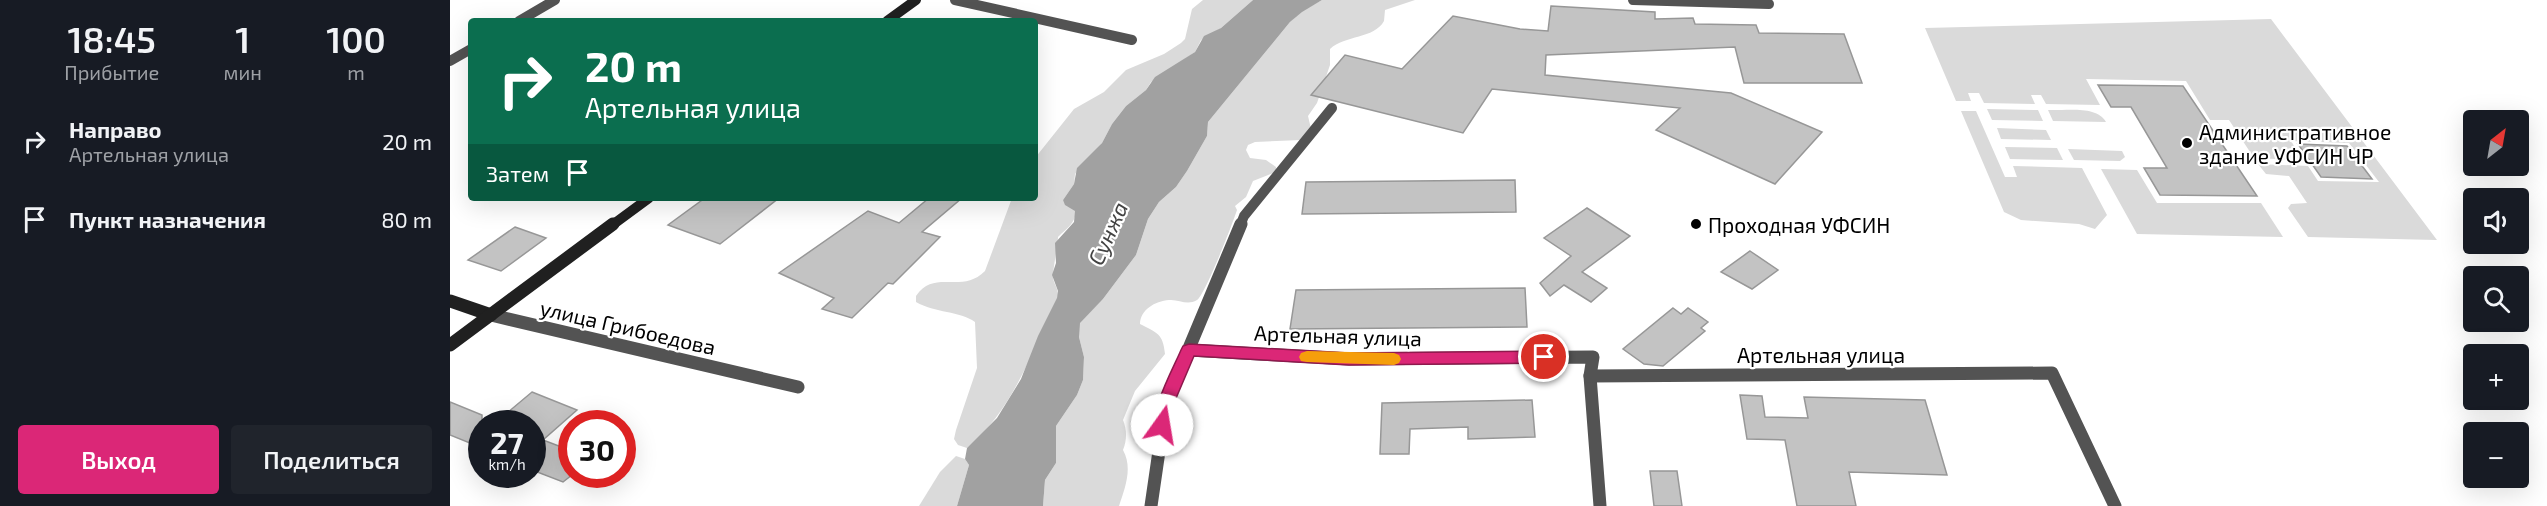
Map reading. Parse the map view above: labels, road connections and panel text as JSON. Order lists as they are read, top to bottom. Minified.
{"streets":{"street":["улица Грибоедова","Артельная улица"]},"water":["Сунжа"],"places":["Административное здание УФСИН ЧР","Проходная УФСИН"],"north":"top right","page":{"eta":["18:45","Прибытие","1","мин","100","m"],"turn":["20 m","Артельная улица"],"list":[{"name":"Направо","note":"Артельная улица","value":"20 m"},{"name":"Пункт назначения","value":"80 m"}],"map_buttons":["+","−"],"then":"Затем","speed":"27 km/h","limit":"30","buttons":["Выход","Поделиться"]}}
